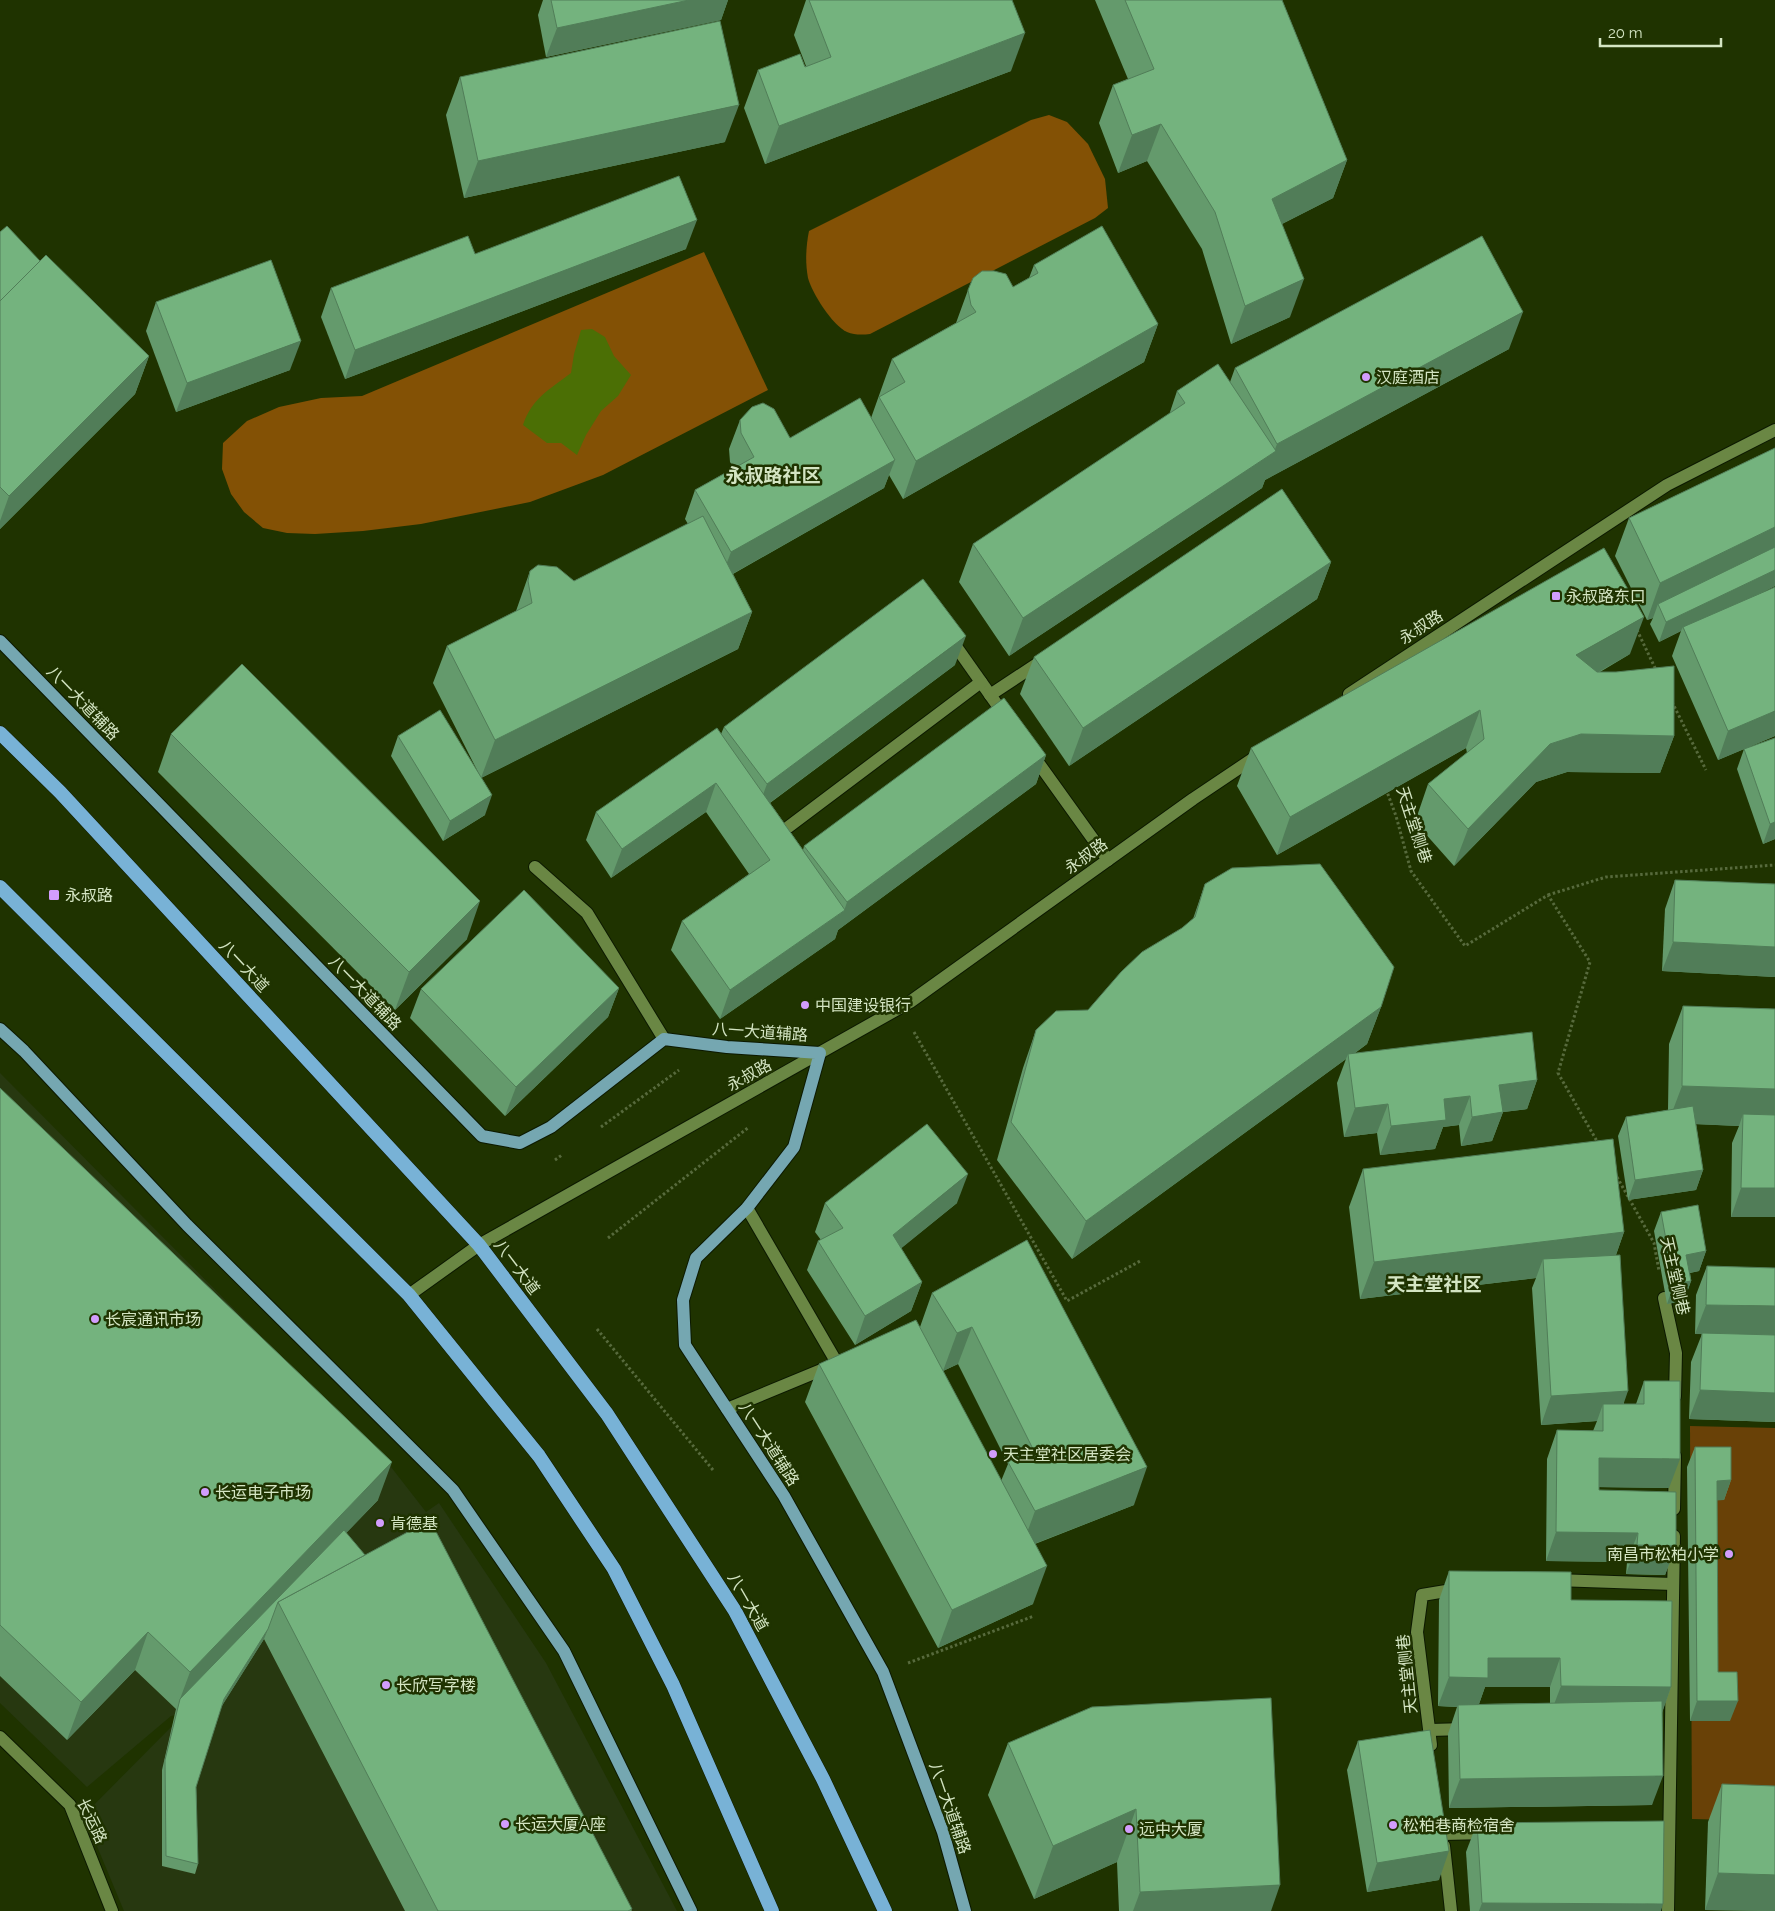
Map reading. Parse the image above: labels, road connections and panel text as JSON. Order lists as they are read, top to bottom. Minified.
{"streets":{"highway":["八一大道"],"main road":["八一大道辅路"],"street":["永叔路","天主堂侧巷","长运路"]},"crossings":[["永叔路","八一大道辅路"],["永叔路","八一大道"]],"districts":["永叔路社区","天主堂社区"],"places":{"other":["汉庭酒店","中国建设银行","长宸通讯市场","天主堂社区居委会","长运电子市场","肯德基","南昌市松柏小学","长欣写字楼","长运大厦A座","松柏巷商检宿舍","远中大厦"],"transit":["永叔路东口","永叔路"]},"scale_bar":"20 m"}
